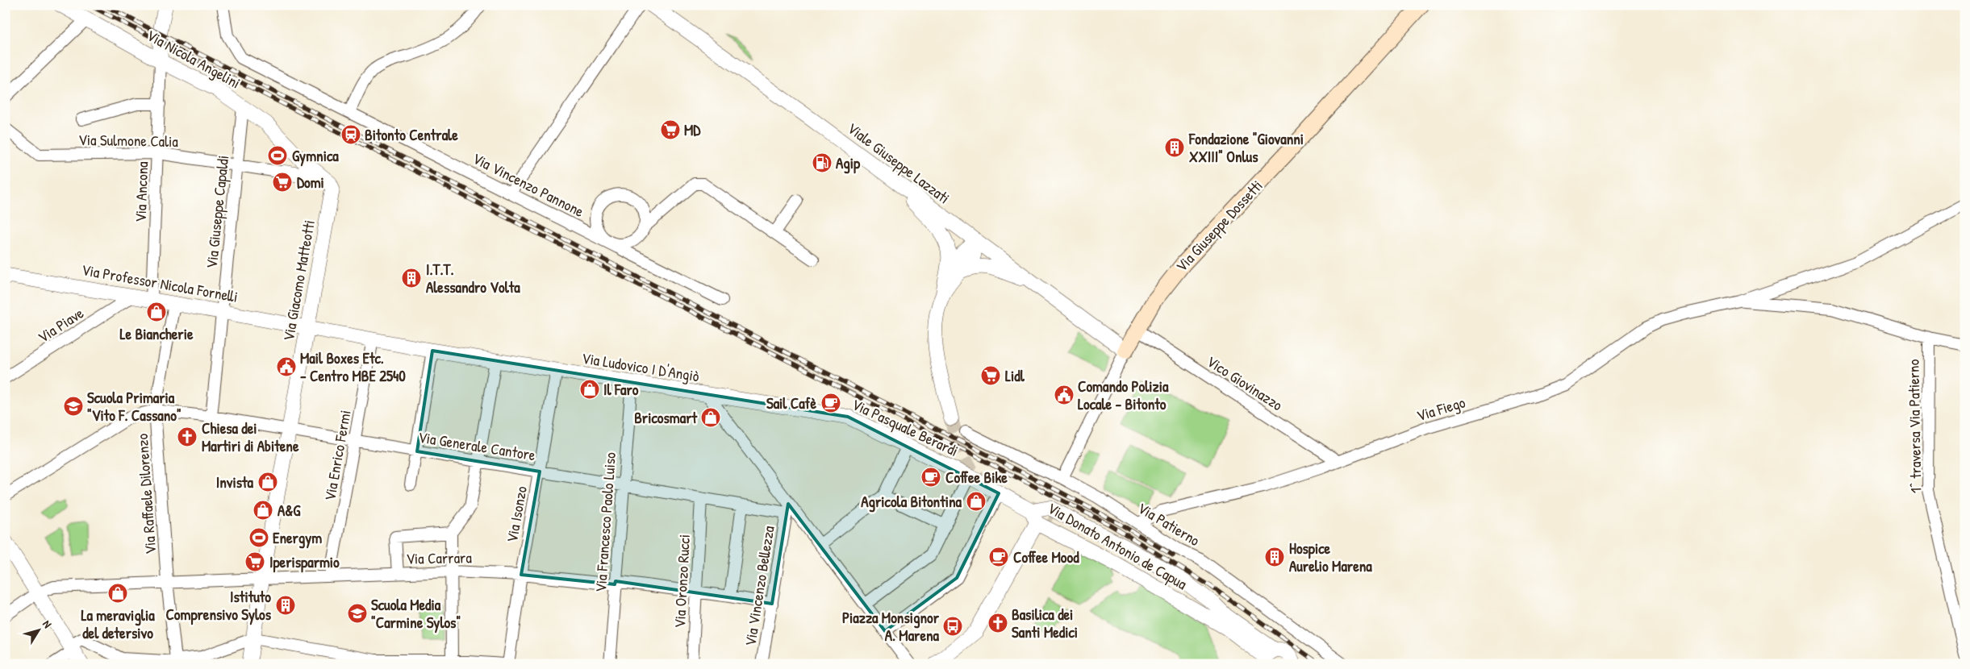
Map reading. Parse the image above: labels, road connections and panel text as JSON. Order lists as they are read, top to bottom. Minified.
{"streets":{"main road":["Via Giuseppe Dossetti"],"street":["Via Nicola Angelini","Via Sulmone Calia","Viale Giuseppe Lazzati","Via Vincenzo Pannone","Via Ancona","Via Giuseppe Capaldi","Via Giacomo Matteotti","Via Professor Nicola Fornelli","Via Piave","Via Ludovico I D'Angiò","Vico Giovinazzo","Via Fiego","1^ traversa Via Patierno","Via Pasquale Berardi","Via Generale Cantore","Via Enrico Fermi","Via Raffaele Dilorenzo","Via Isonzo","Via Francesco Paolo Luiso","Via Patierno","Via Donato Antonio de Capua","Via Carrara","Via Oronzo Rucci","Via Vincenzo Bellezza"]},"crossings":[["Via Nicola Angelini","Via Ancona"],["Via Nicola Angelini","Via Giuseppe Capaldi"],["Via Nicola Angelini","Via Giacomo Matteotti"],["Via Sulmone Calia","Via Ancona"],["Via Sulmone Calia","Via Giuseppe Capaldi"],["Viale Giuseppe Lazzati","Via Giuseppe Dossetti"],["Via Ancona","Via Professor Nicola Fornelli"],["Via Giuseppe Capaldi","Via Professor Nicola Fornelli"],["Via Giuseppe Capaldi","Via Generale Cantore"],["Via Giuseppe Dossetti","Vico Giovinazzo"],["Via Giuseppe Dossetti","Via Patierno"],["Via Giacomo Matteotti","Via Professor Nicola Fornelli"],["Via Giacomo Matteotti","Via Ludovico I D'Angiò"],["Via Giacomo Matteotti","Via Generale Cantore"],["Via Giacomo Matteotti","Via Carrara"],["Via Professor Nicola Fornelli","Via Piave"],["Via Professor Nicola Fornelli","Via Ludovico I D'Angiò"],["Via Professor Nicola Fornelli","Via Raffaele Dilorenzo"],["Via Ludovico I D'Angiò","Via Pasquale Berardi"],["Via Ludovico I D'Angiò","Via Generale Cantore"],["Via Ludovico I D'Angiò","Via Enrico Fermi"],["Via Ludovico I D'Angiò","Via Isonzo"],["Via Ludovico I D'Angiò","Via Francesco Paolo Luiso"],["Via Ludovico I D'Angiò","Via Vincenzo Bellezza"],["Vico Giovinazzo","Via Fiego"],["Via Fiego","Via Patierno"],["Via Pasquale Berardi","Via Donato Antonio de Capua"],["Via Generale Cantore","Via Enrico Fermi"],["Via Generale Cantore","Via Raffaele Dilorenzo"],["Via Generale Cantore","Via Isonzo"],["Via Generale Cantore","Via Francesco Paolo Luiso"],["Via Generale Cantore","Via Oronzo Rucci"],["Via Generale Cantore","Via Vincenzo Bellezza"],["Via Enrico Fermi","Via Carrara"],["Via Raffaele Dilorenzo","Via Carrara"],["Via Isonzo","Via Carrara"],["Via Francesco Paolo Luiso","Via Carrara"],["Via Carrara","Via Oronzo Rucci"],["Via Carrara","Via Vincenzo Bellezza"]],"places":{"supermarket":["MD","Domi","Lidl","Iperisparmio"],"station":["Bitonto Centrale"],"building":["Fondazione \"Giovanni XXIII\" Onlus","I.T.T. Alessandro Volta","Hospice Aurelio Marena","Istituto Comprensivo Sylos"],"sports":["Gymnica","Energym"],"fuel station":["Agip"],"shop":["Le Biancherie","Il Faro","Bricosmart","Invista","Agricola Bitontina","A&G","La meraviglia del detersivo"],"public building":["Mail Boxes Etc. - Centro MBE 2540","Comando Polizia Locale - Bitonto"],"cafe":["Sail Cafè","Coffee Bike","Coffee Mood"],"school or university":["Scuola Primaria \"Vito F. Cassano\"","Scuola Media \"Carmine Sylos\""],"church":["Chiesa dei Martiri di Abitene","Basilica dei Santi Medici"],"bus stop":["Piazza Monsignor A. Marena"]},"north":"top right"}
